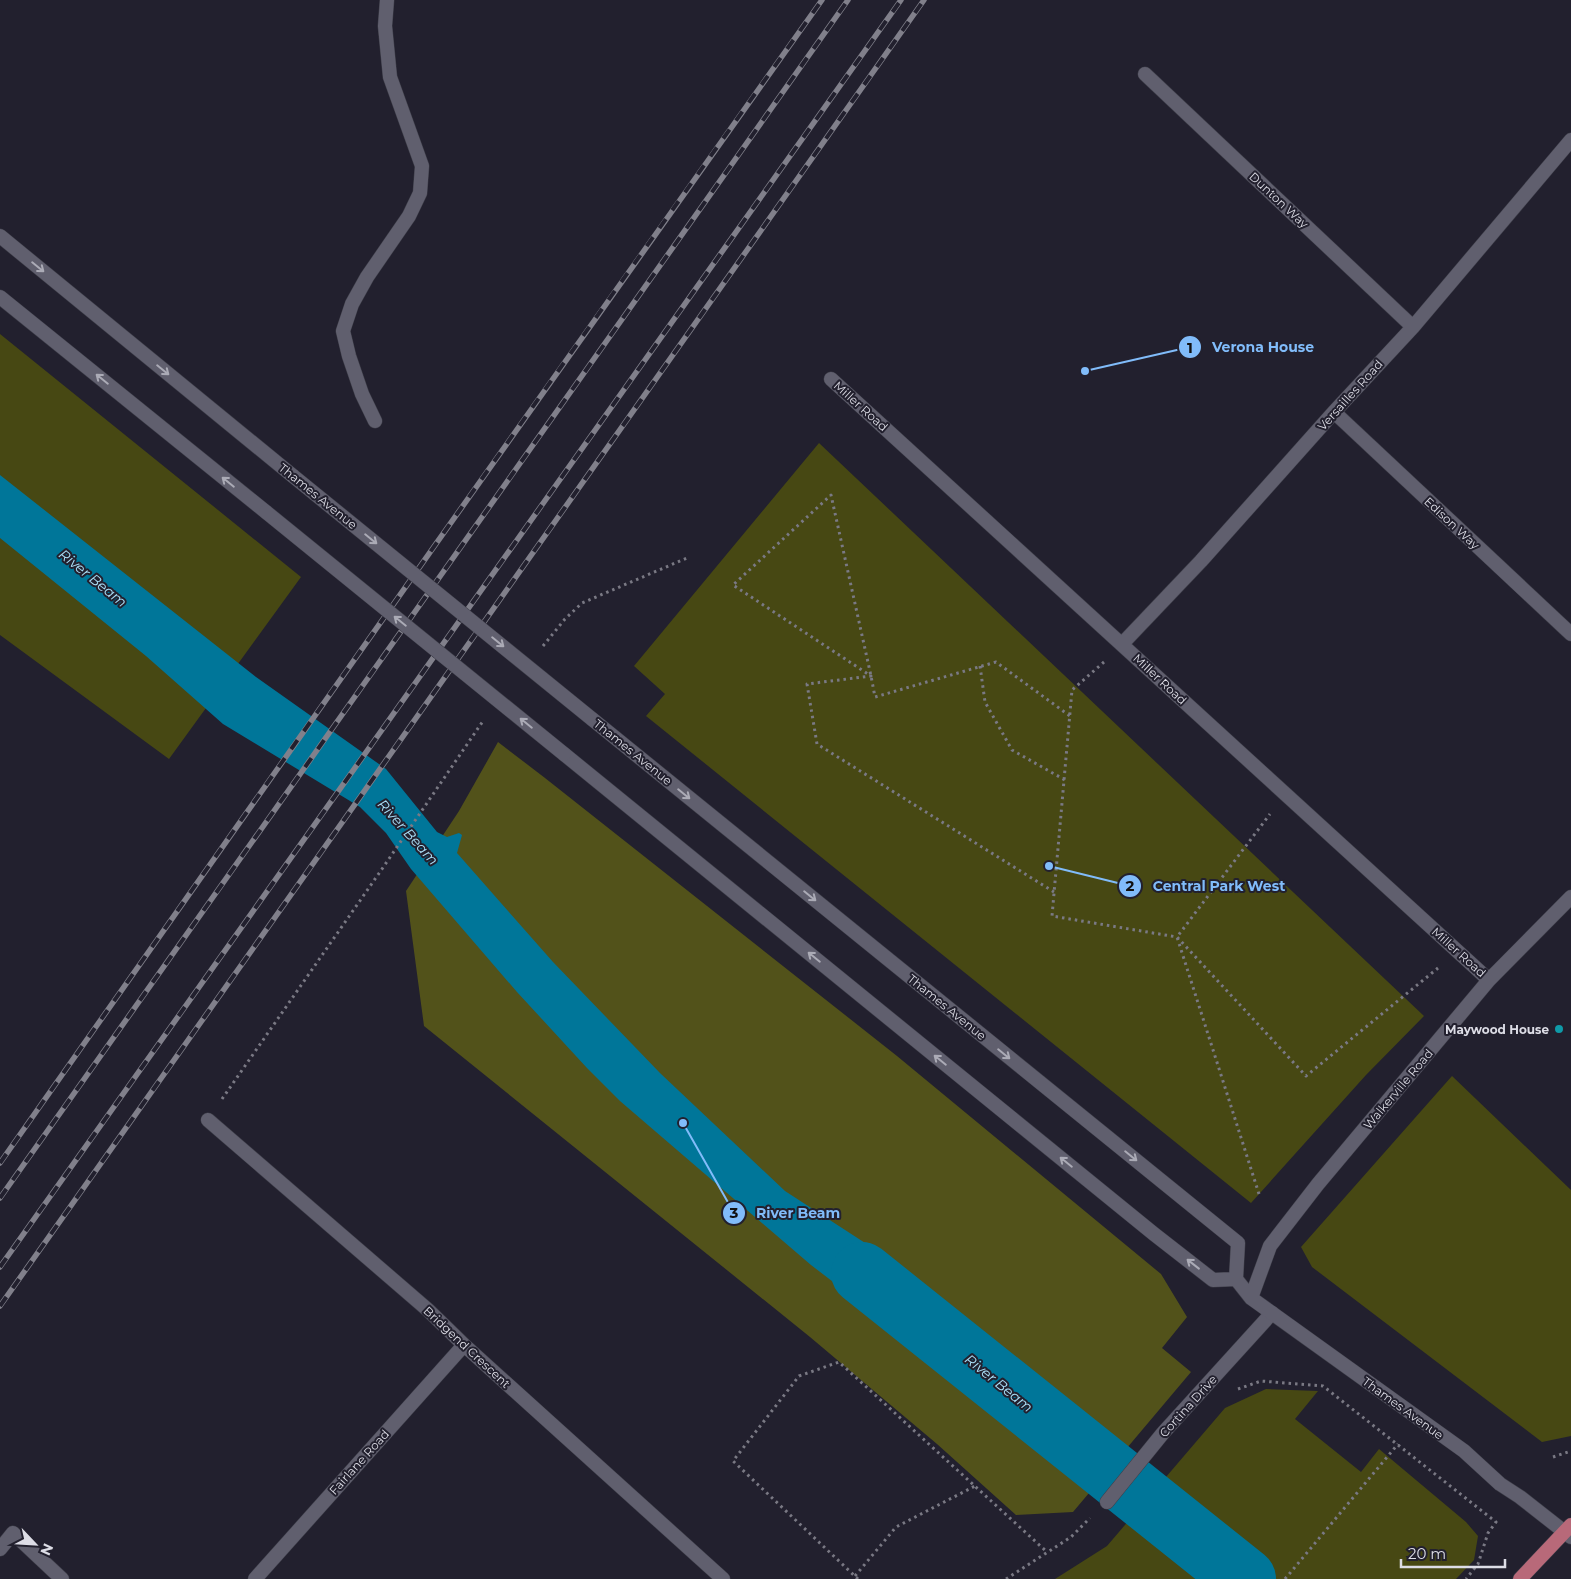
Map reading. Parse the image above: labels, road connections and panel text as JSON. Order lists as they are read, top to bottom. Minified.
{"streets":{"street":["Dunton Way","Versailles Road","Miller Road","Thames Avenue","Edison Way","Walkerville Road","Bridgend Crescent","Cortina Drive","Fairlane Road"]},"crossings":[["Dunton Way","Versailles Road"],["Versailles Road","Miller Road"],["Versailles Road","Edison Way"],["Miller Road","Walkerville Road"],["Thames Avenue","Walkerville Road"],["Thames Avenue","Cortina Drive"],["Bridgend Crescent","Fairlane Road"]],"water":["River Beam"],"places":["Verona House","Central Park West","Maywood House","River Beam"],"scale_bar":"20 m","north":"bottom right"}
